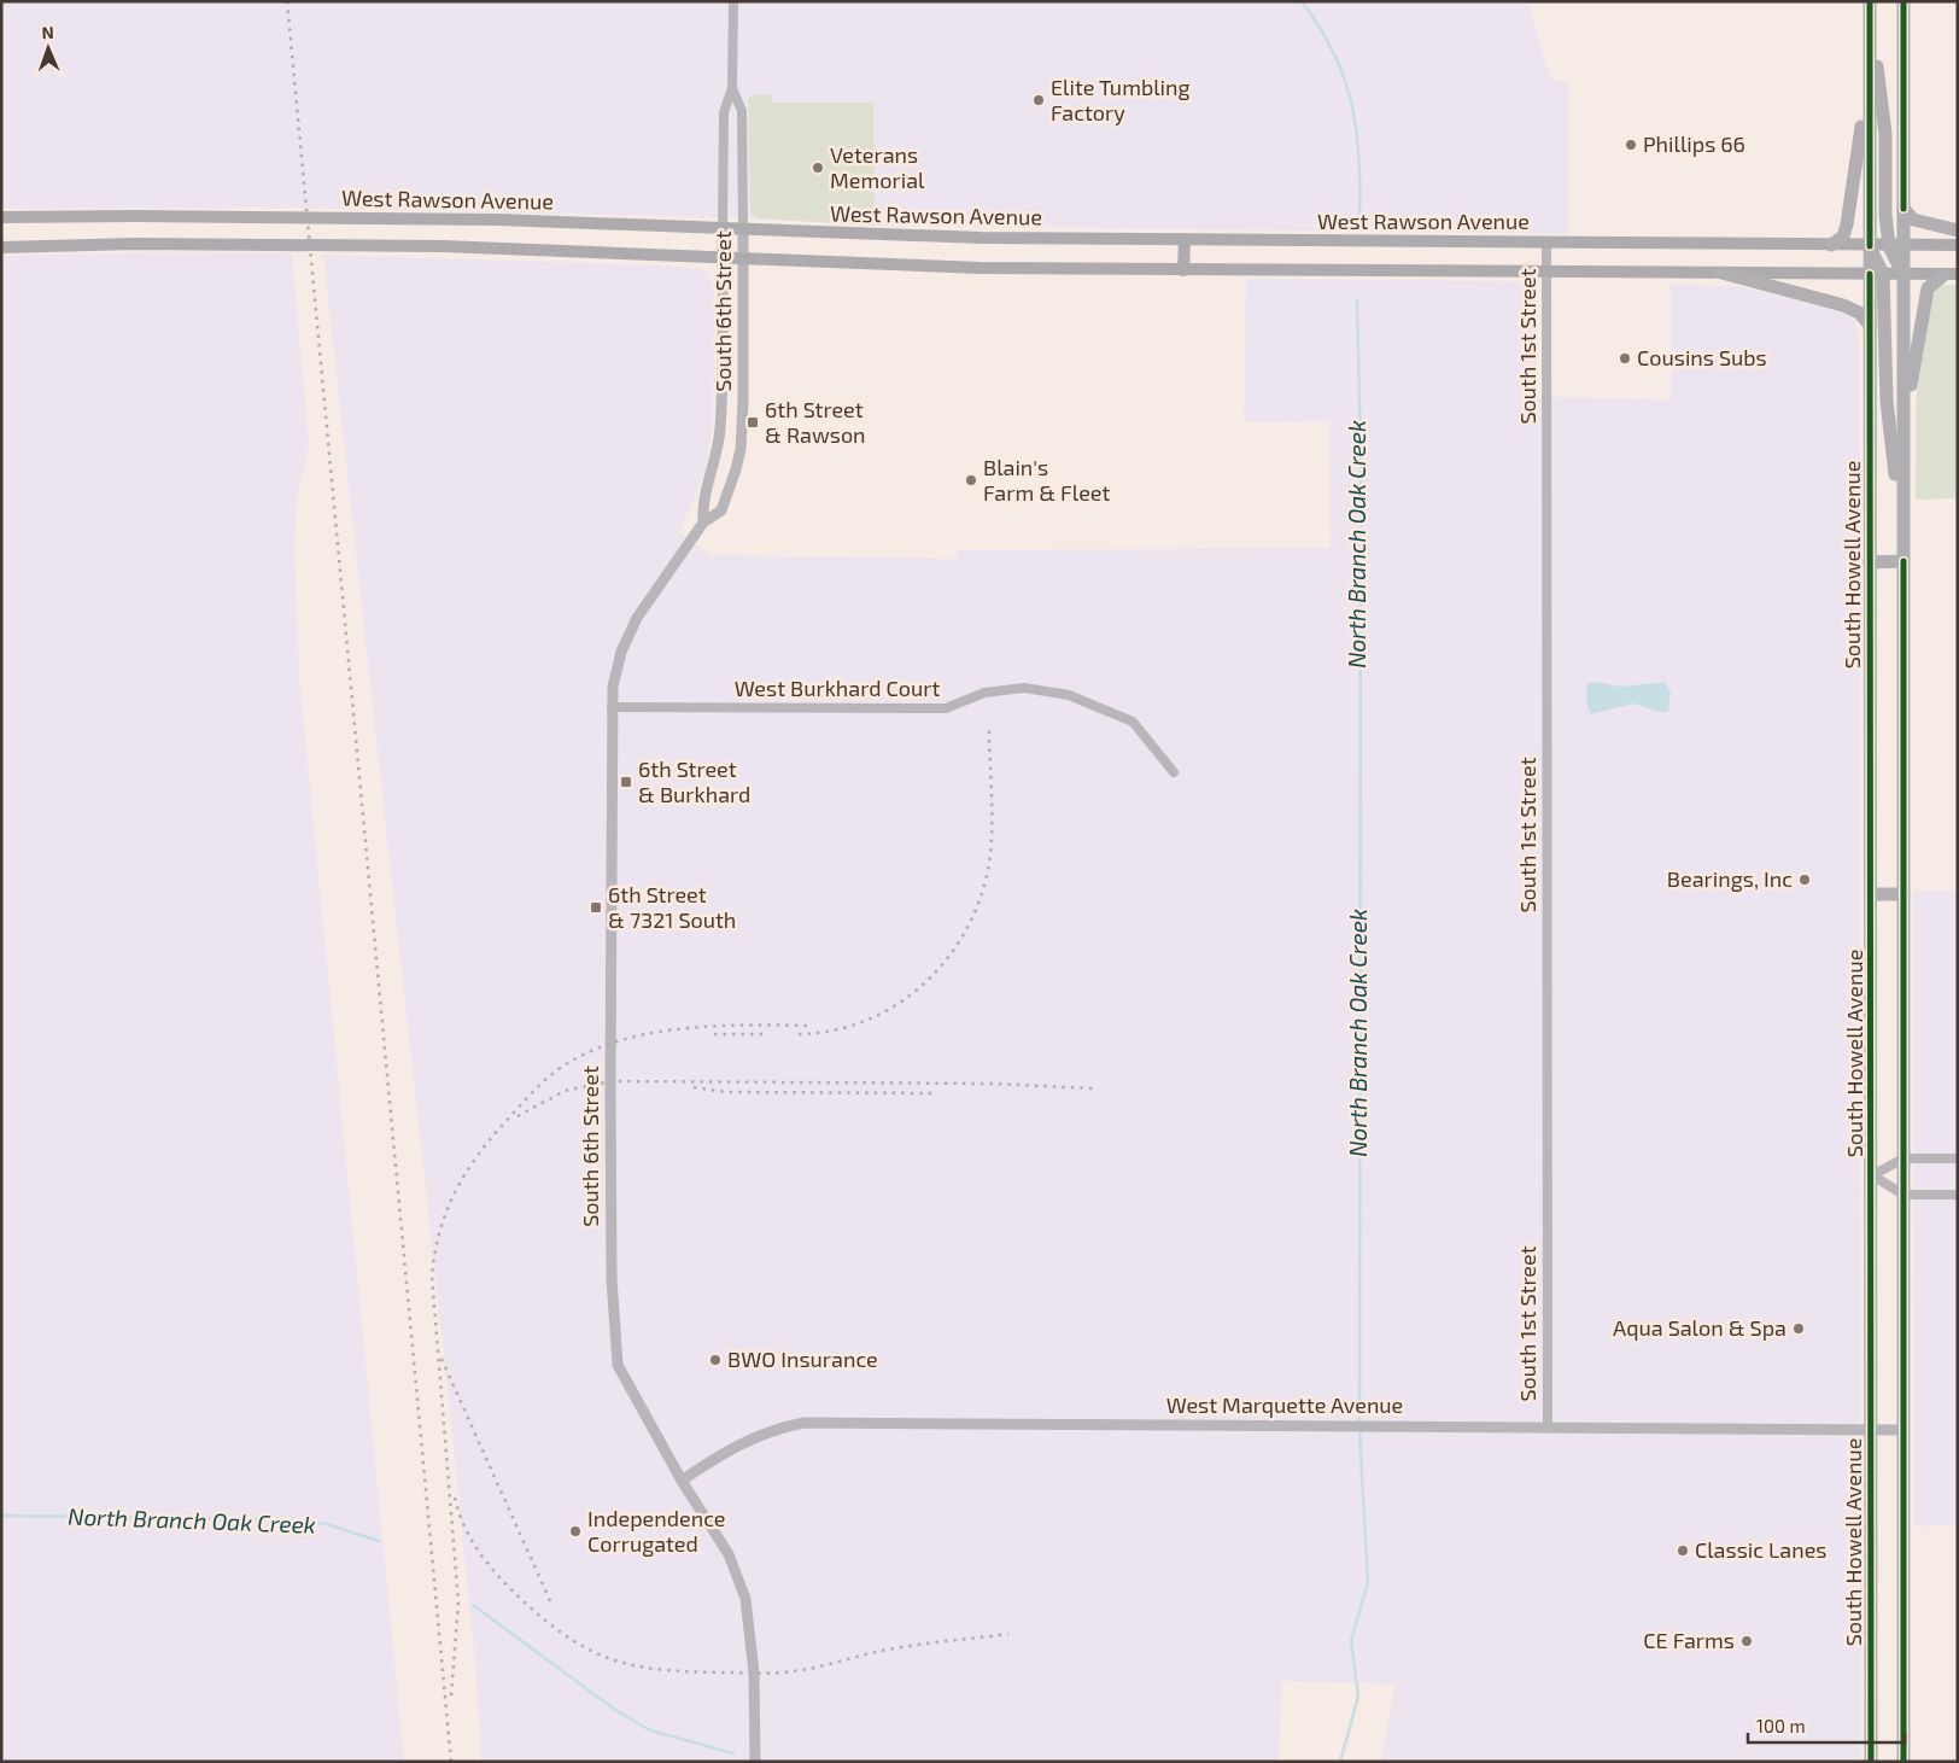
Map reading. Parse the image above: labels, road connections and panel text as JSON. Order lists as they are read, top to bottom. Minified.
{"streets":{"main road":["West Rawson Avenue","South Howell Avenue"],"street":["South 6th Street","South 1st Street","West Burkhard Court","West Marquette Avenue"]},"crossings":[["West Rawson Avenue","South 6th Street"],["West Rawson Avenue","South 1st Street"],["West Rawson Avenue","South Howell Avenue"],["South 6th Street","West Burkhard Court"],["South 6th Street","West Marquette Avenue"],["South 1st Street","West Marquette Avenue"],["South Howell Avenue","West Marquette Avenue"]],"water":["North Branch Oak Creek"],"places":{"other":["Elite Tumbling Factory","Phillips 66","Veterans Memorial","Cousins Subs","Blain's Farm & Fleet","Bearings, Inc","Aqua Salon & Spa","BWO Insurance","Independence Corrugated","Classic Lanes","CE Farms"],"transit":["6th Street & Rawson","6th Street & Burkhard","6th Street & 7321 South"]},"scale_bar":"100 m","north":"top"}
